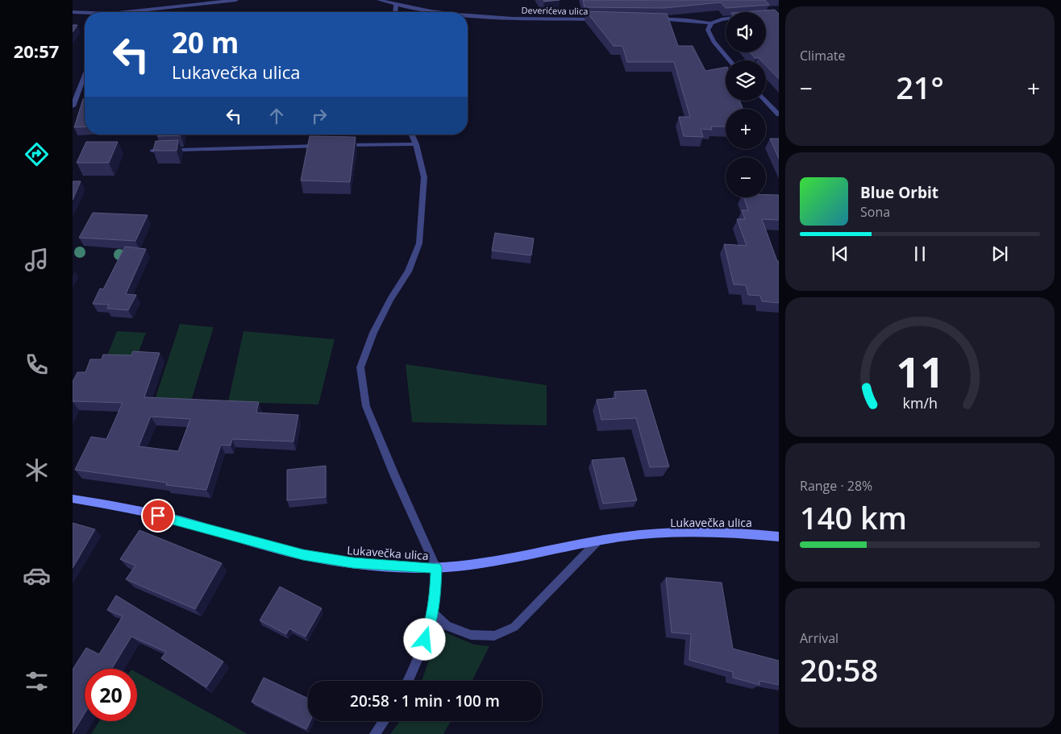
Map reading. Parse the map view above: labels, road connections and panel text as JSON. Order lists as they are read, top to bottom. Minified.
{"streets":{"street":["Deverićeva ulica","Lukavečka ulica"]},"page":{"tabs":"20:57","tile":["Climate",["Range · 28%","140 km"],["Arrival","20:58"]],"map_buttons":["+","−"],"turn":["20 m","Lukavečka ulica"],"heat":["−","21°","+"],"song":["Blue Orbit","Sona"],"limit":"20","trip":"20:58 · 1 min · 100 m","gauge":["11","km/h"]}}
